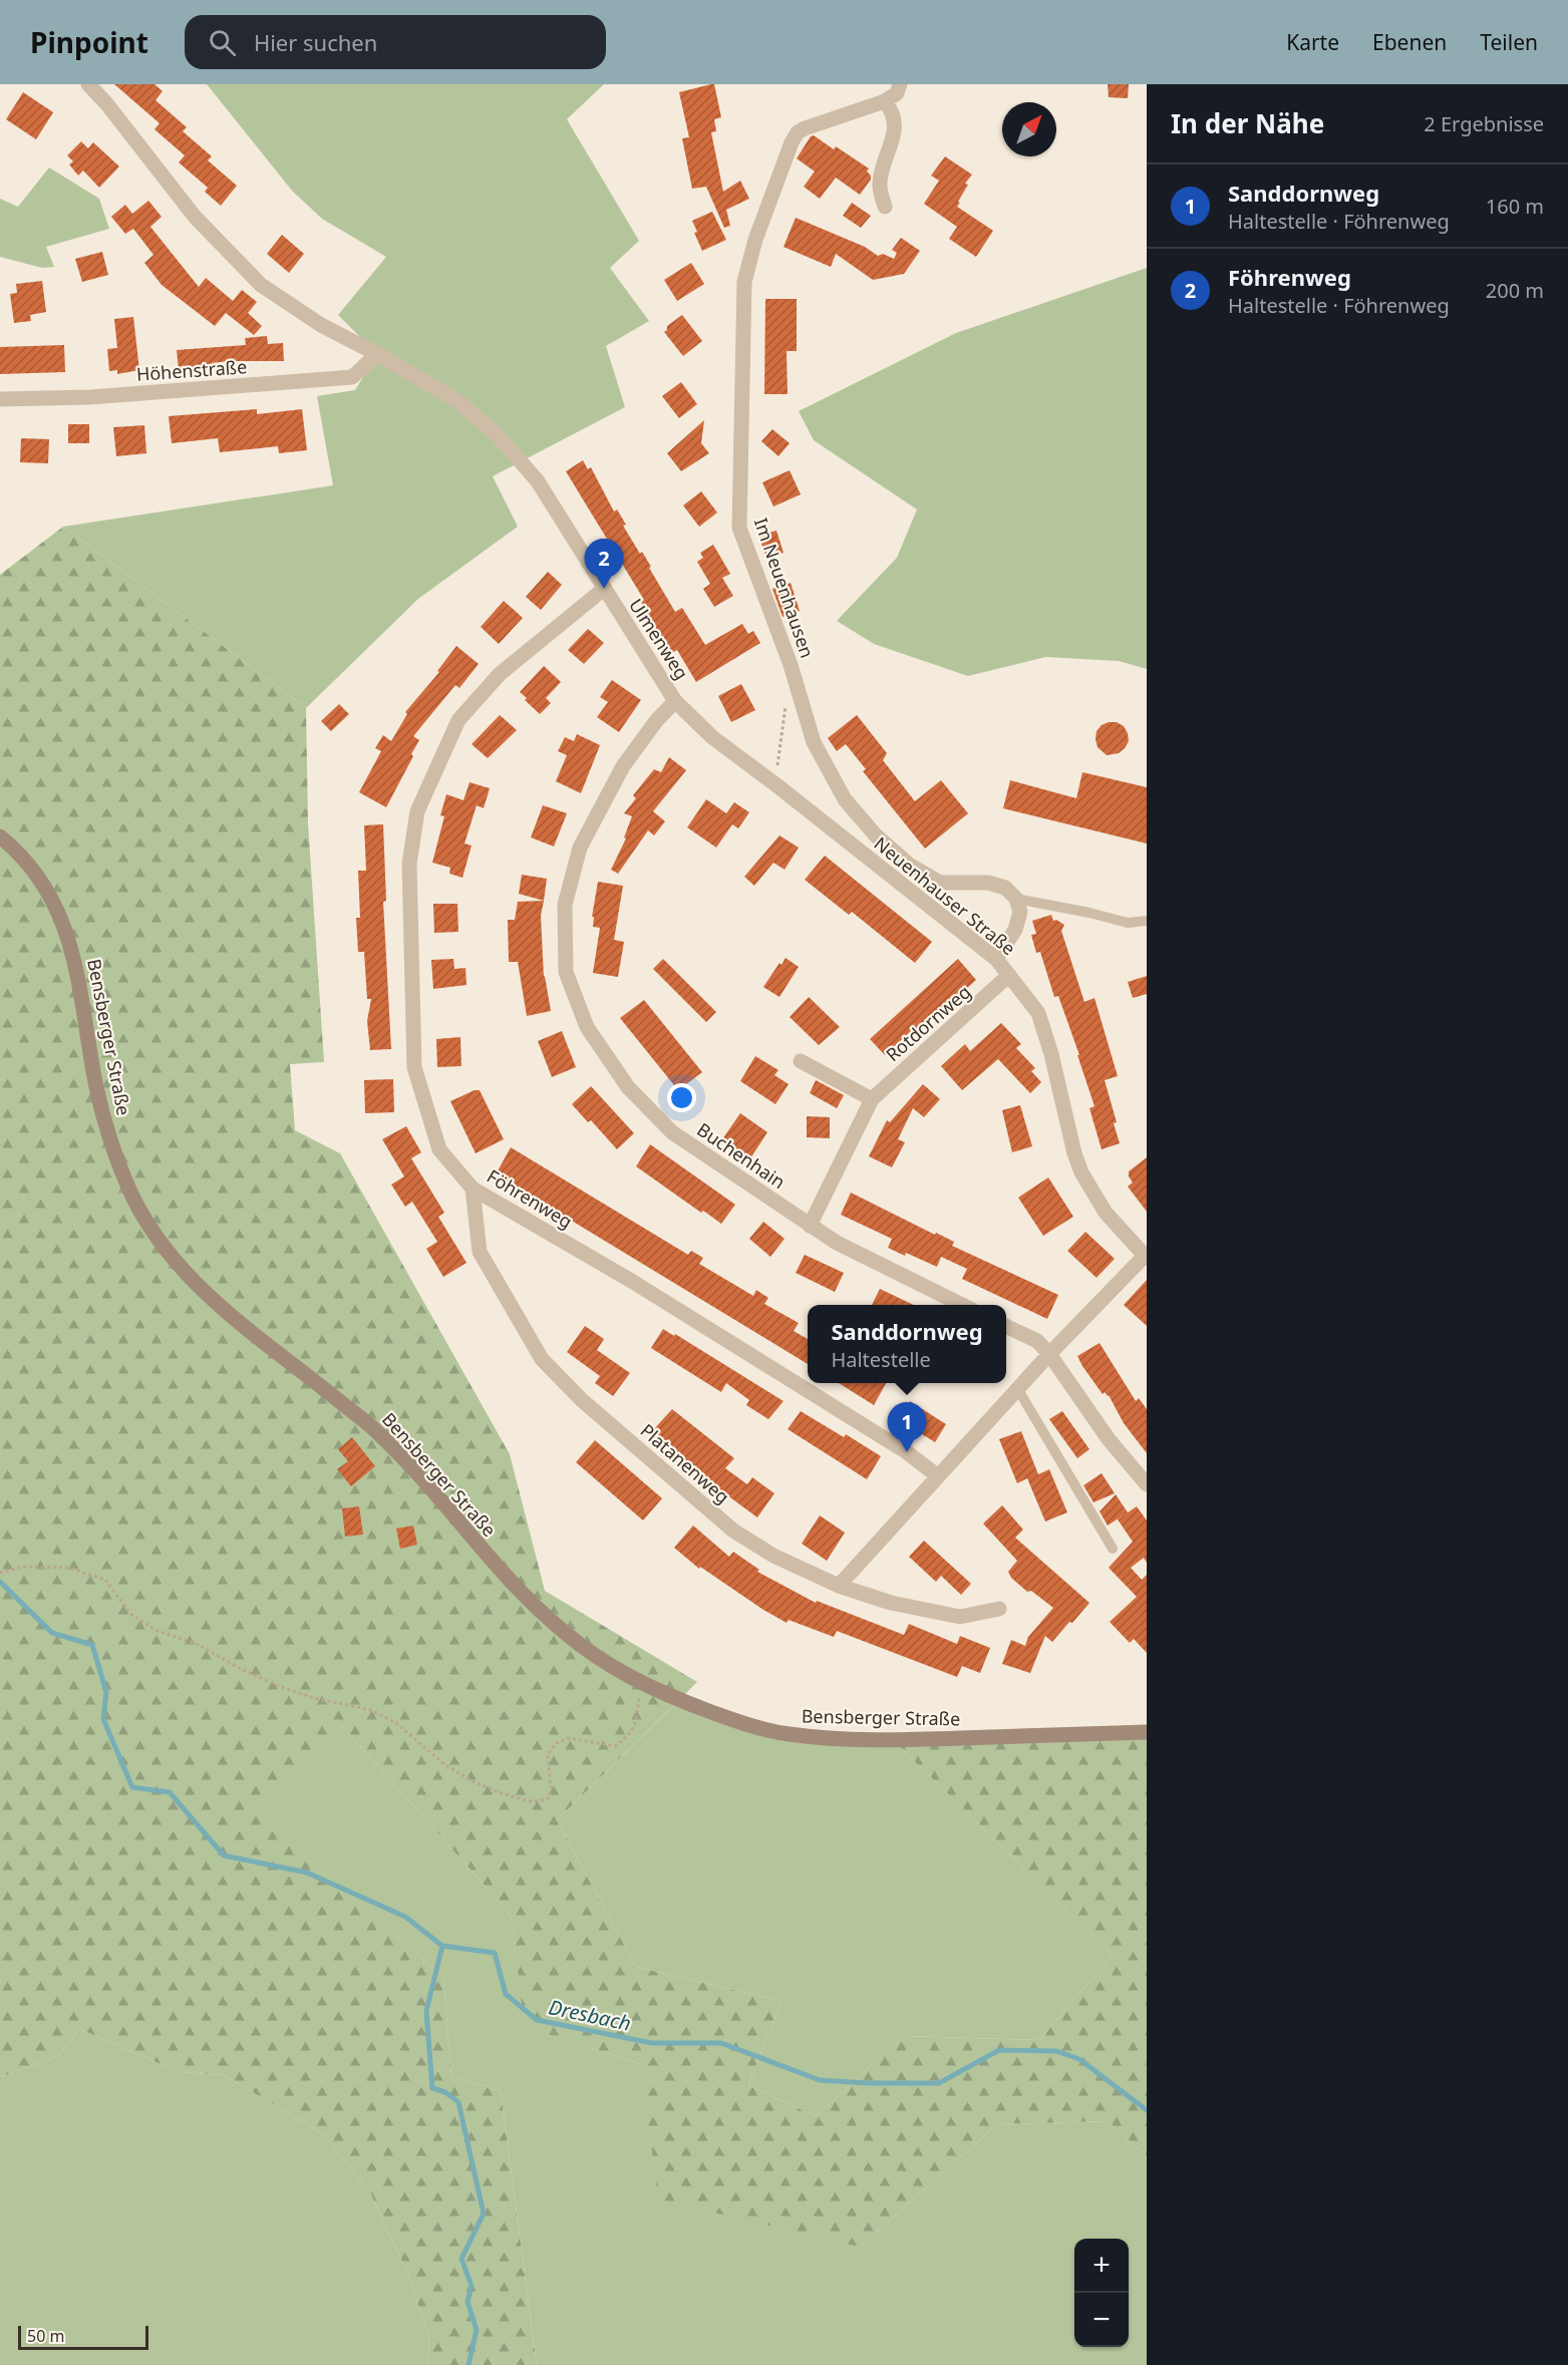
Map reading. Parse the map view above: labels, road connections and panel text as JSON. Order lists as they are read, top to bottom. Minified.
{"streets":{"main road":["Bensberger Straße"],"street":["Höhenstraße","Im Neuenhausen","Ulmenweg","Neuenhauser Straße","Rotdornweg","Buchenhain","Föhrenweg","Platanenweg"]},"crossings":[["Höhenstraße","Ulmenweg"],["Ulmenweg","Neuenhauser Straße"],["Ulmenweg","Buchenhain"],["Ulmenweg","Föhrenweg"],["Neuenhauser Straße","Rotdornweg"],["Rotdornweg","Buchenhain"],["Föhrenweg","Platanenweg"]],"water":["Dresbach"],"scale_bar":"50 m","north":"top right","page":{"header":"Pinpoint","search":"Hier suchen","nav":["Karte","Ebenen","Teilen"],"heading":["In der Nähe","2 Ergebnisse"],"list":[{"mark":"1","name":"Sanddornweg","note":"Haltestelle · Föhrenweg","value":"160 m"},{"mark":"2","name":"Föhrenweg","note":"Haltestelle · Föhrenweg","value":"200 m"}],"pins":["2","1"],"popup":["Sanddornweg","Haltestelle"],"map_buttons":["+","−"],"scale":"50 m"}}
